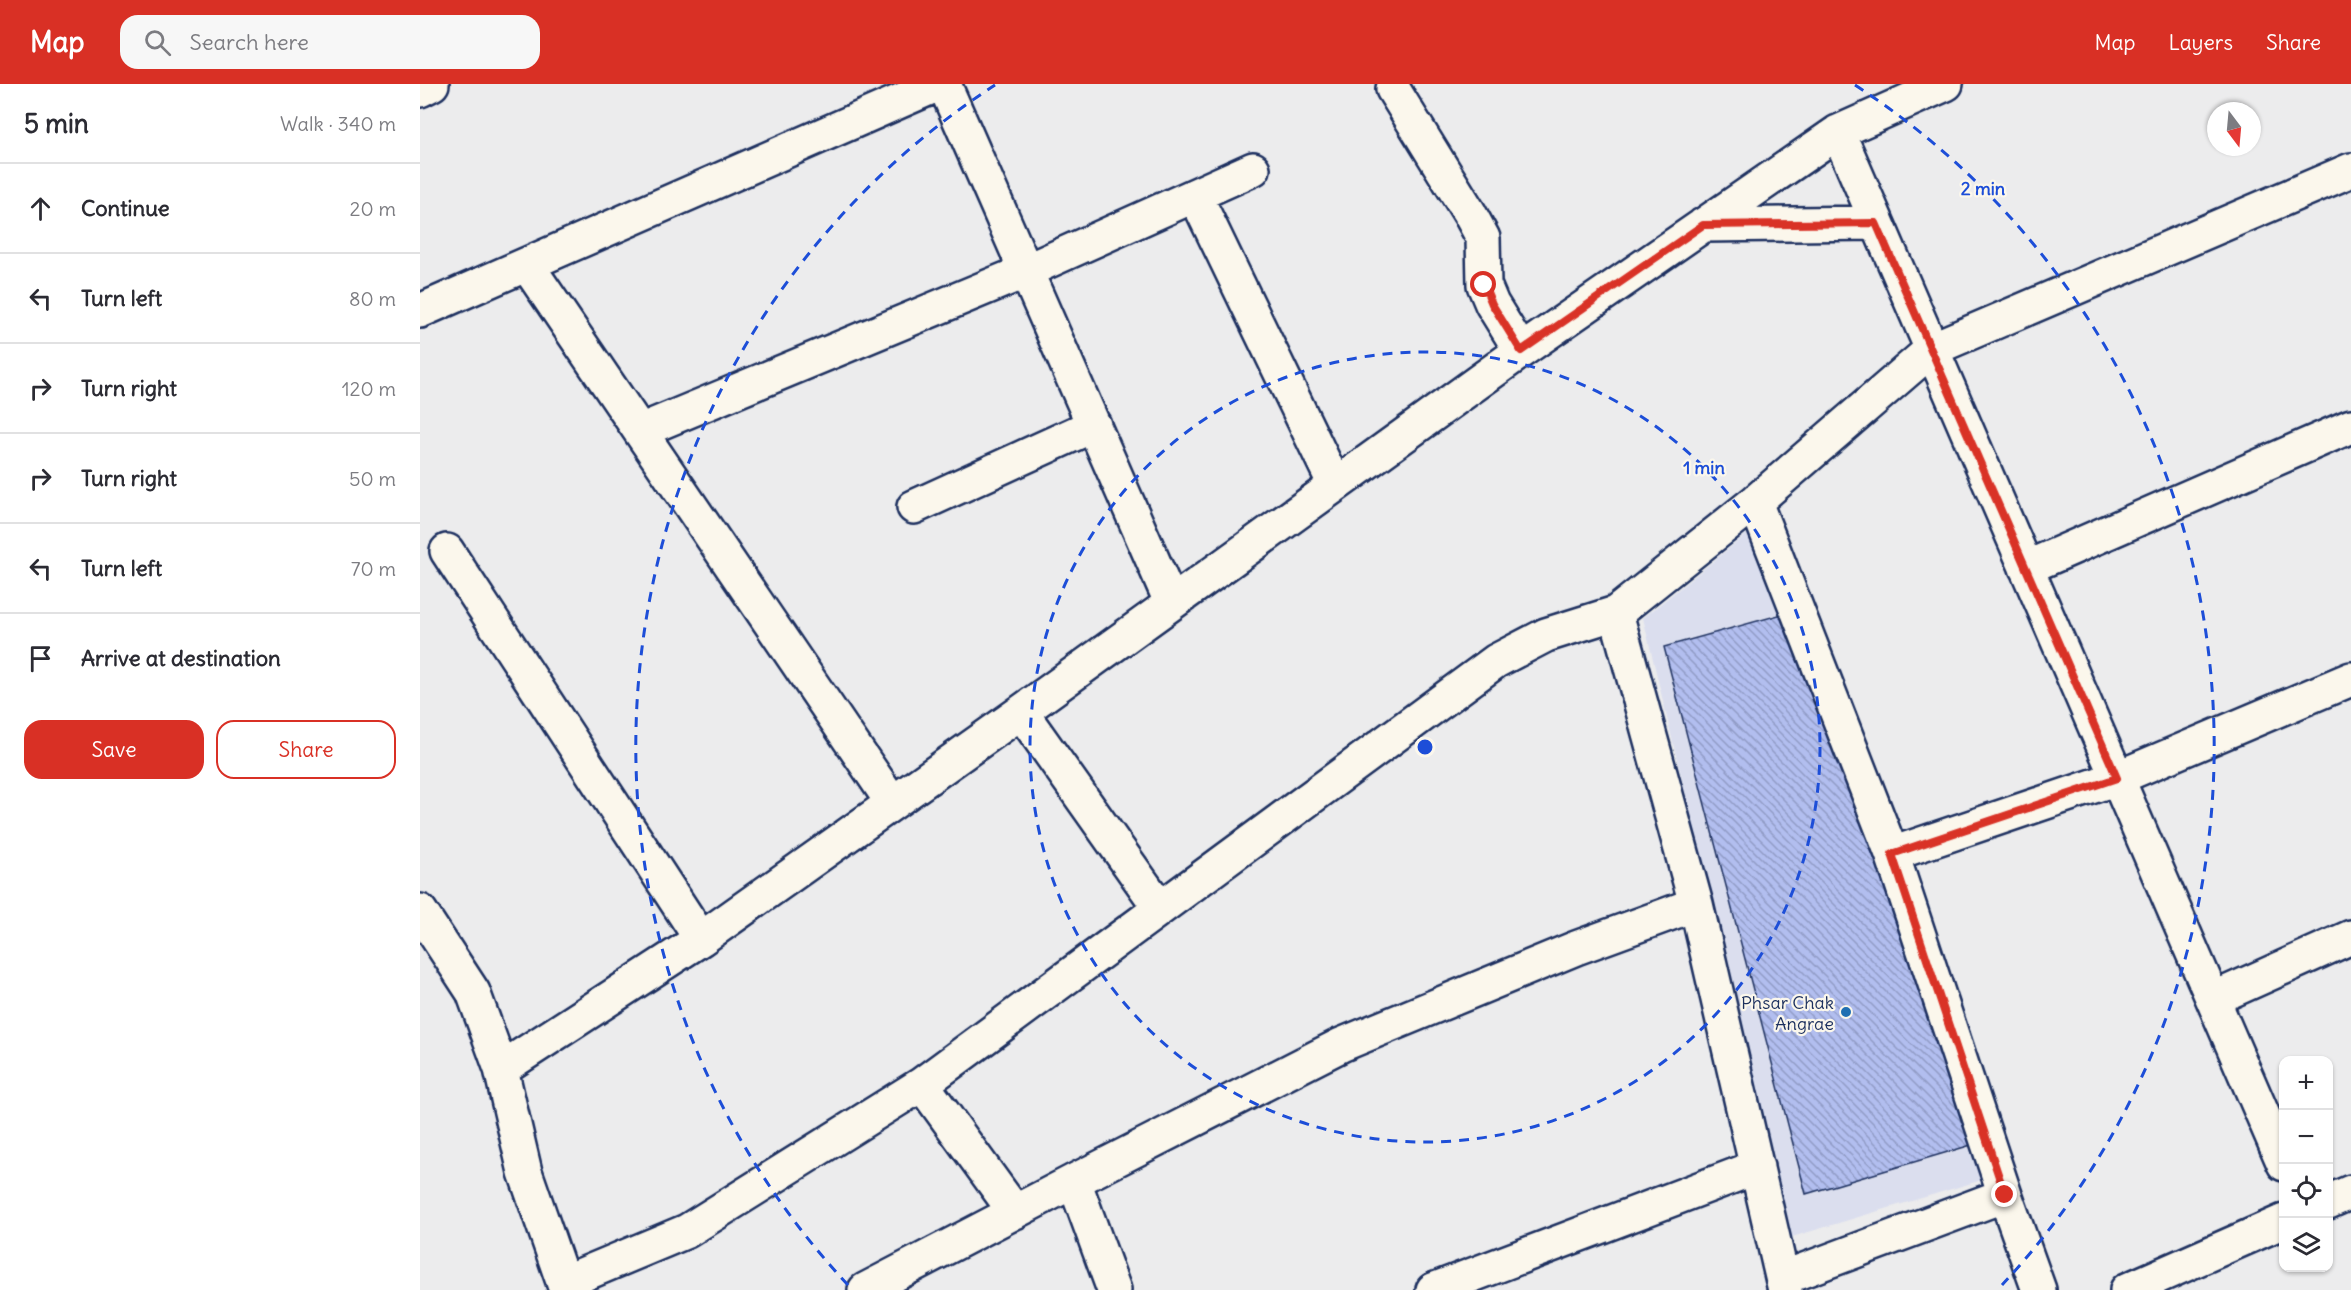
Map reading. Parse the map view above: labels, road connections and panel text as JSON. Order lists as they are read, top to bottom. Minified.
{"places":["Phsar Chak Angrae"],"north":"bottom","page":{"header":"Map","search":"Search here","nav":["Map","Layers","Share"],"heading":["5 min","Walk · 340 m"],"list":[["Continue","20 m"],["Turn left","80 m"],["Turn right","120 m"],["Turn right","50 m"],["Turn left","70 m"],"Arrive at destination"],"buttons":["Save","Share"],"map_buttons":["+","−"]},"rings":["2 min","1 min"]}
